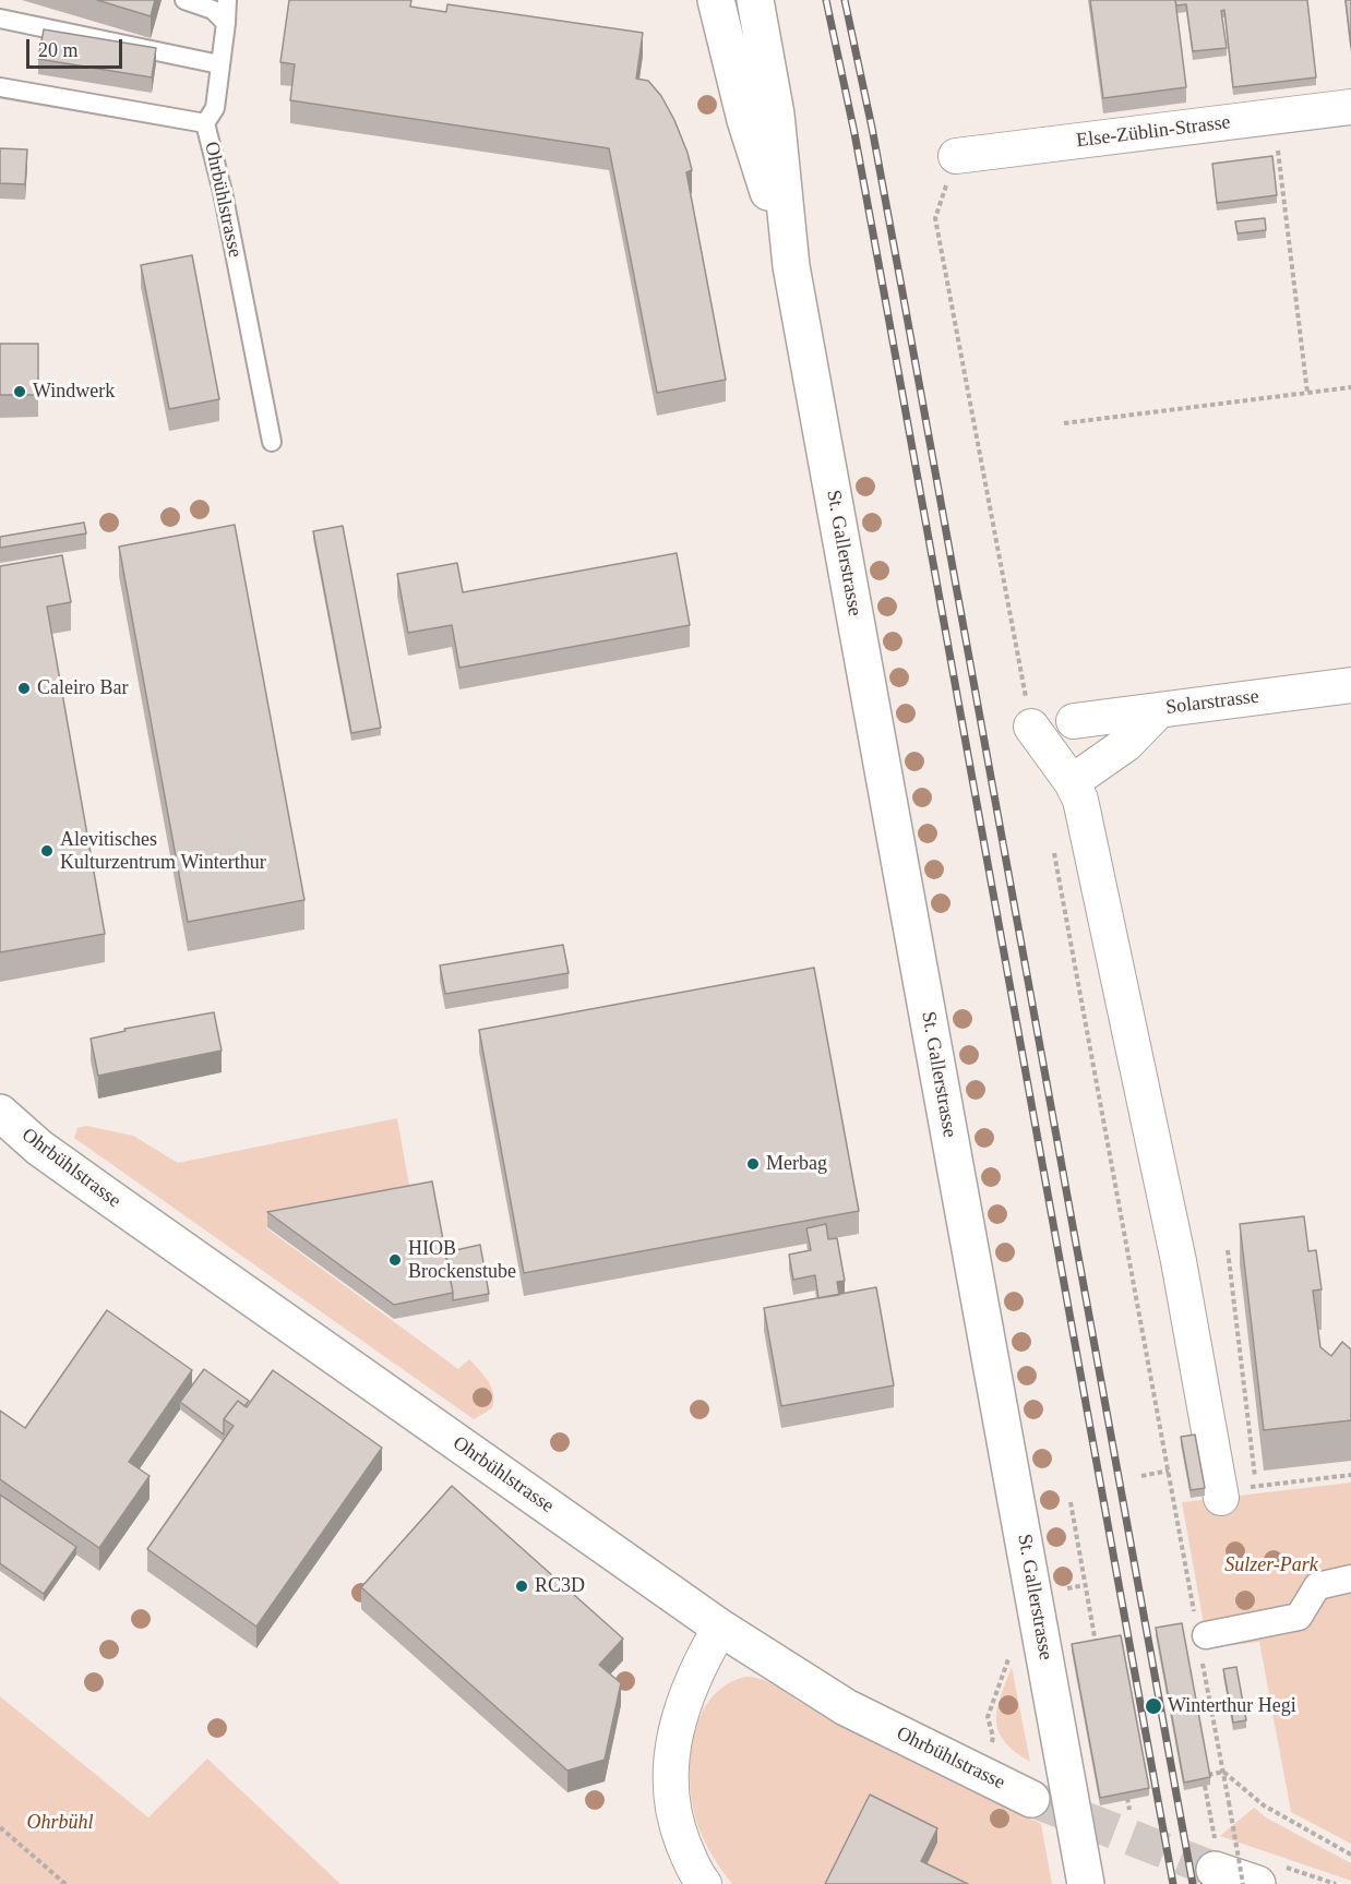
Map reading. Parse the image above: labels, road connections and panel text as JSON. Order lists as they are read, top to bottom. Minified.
{"streets":{"main road":["Ohrbühlstrasse","St. Gallerstrasse"],"street":["Else-Züblin-Strasse","Solarstrasse"]},"parks":["Sulzer-Park","Ohrbühl"],"places":["Windwerk","Caleiro Bar","Alevitisches Kulturzentrum Winterthur","Merbag","HIOB Brockenstube","RC3D","Winterthur Hegi"],"scale_bar":"20 m"}
